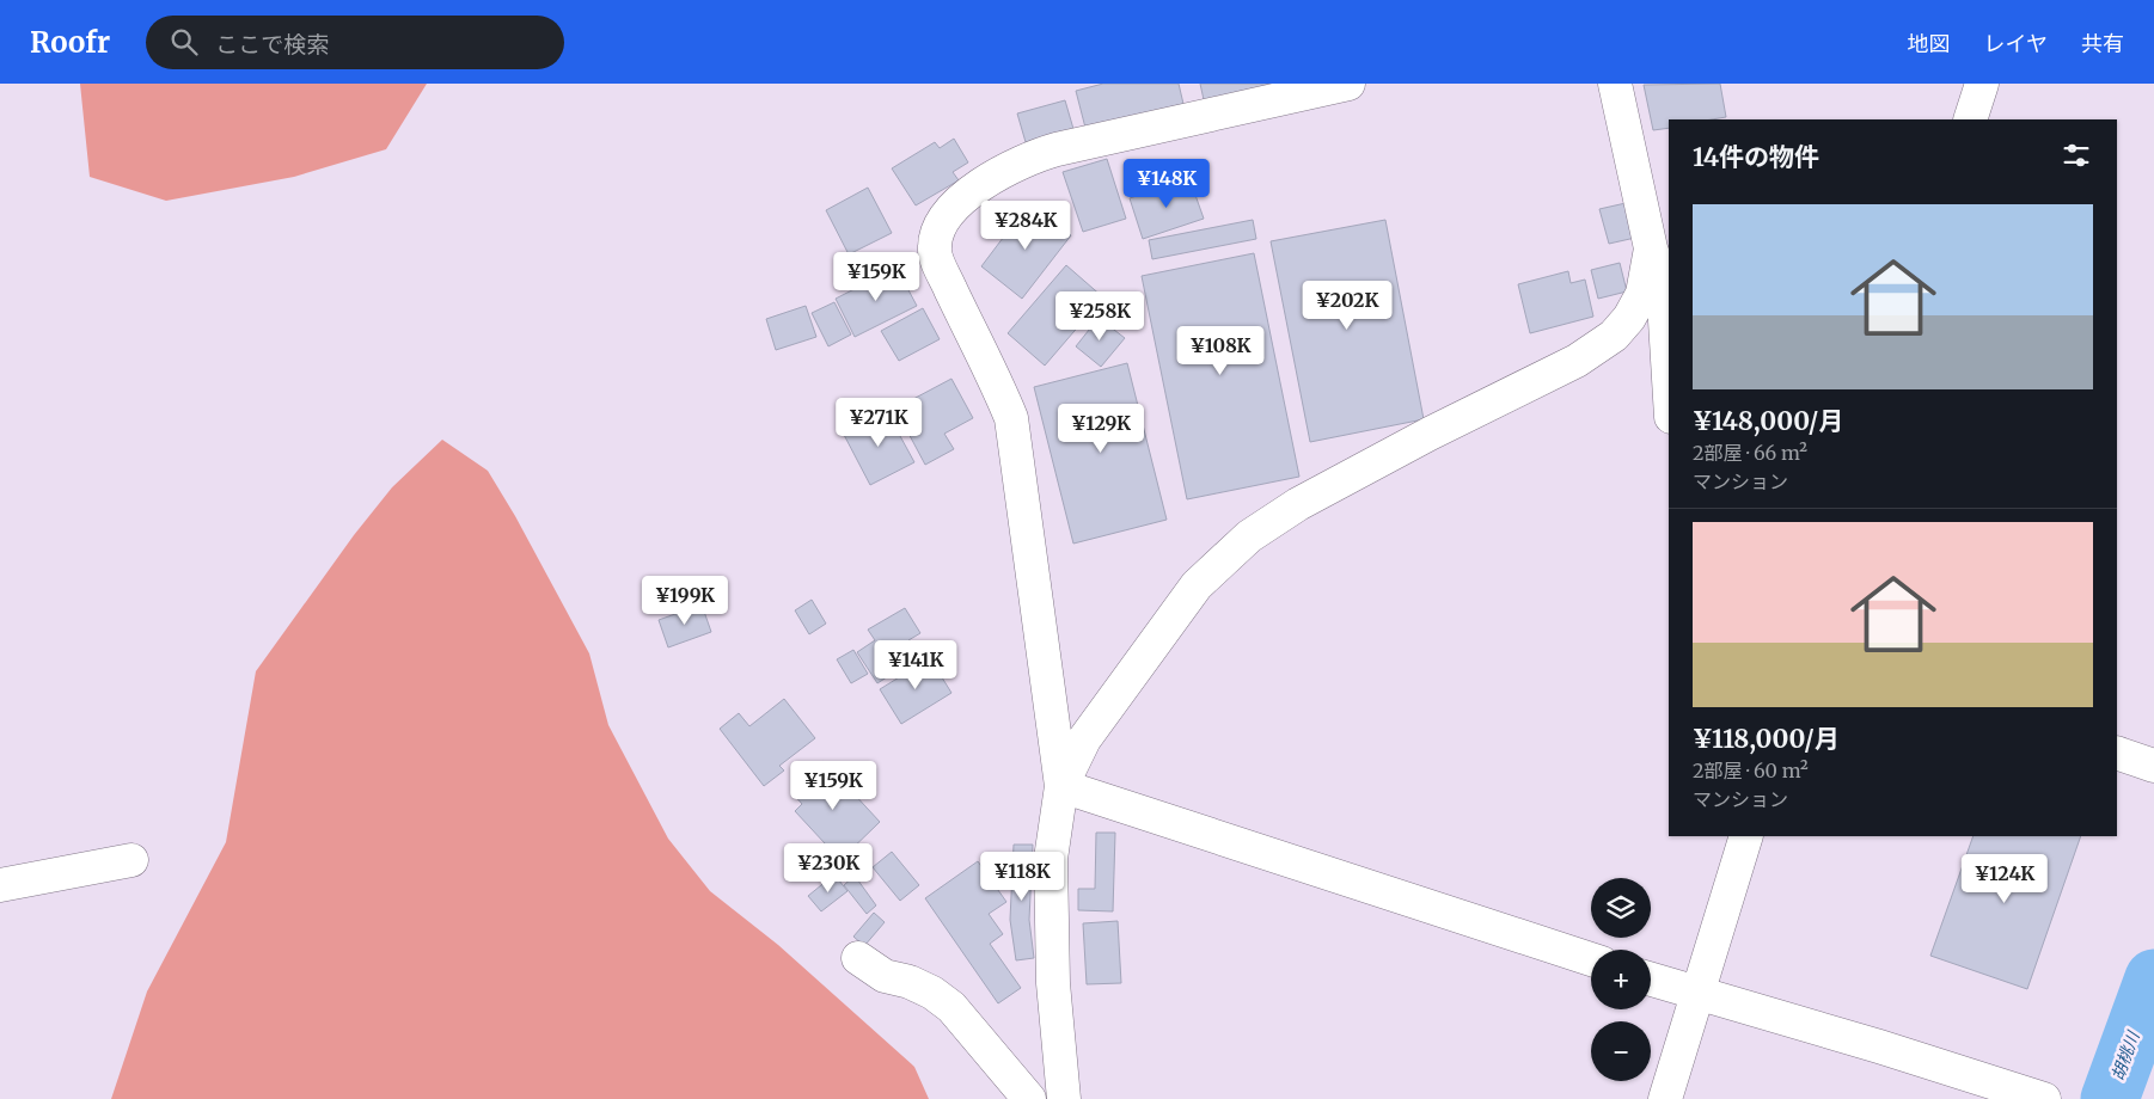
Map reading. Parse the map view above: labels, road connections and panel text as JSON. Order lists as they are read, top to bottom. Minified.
{"water":["胡桃川"],"page":{"header":"Roofr","search":"ここで検索","nav":["地図","レイヤ","共有"],"heading":"14件の物件","price":["¥148K","¥284K","¥159K","¥202K","¥258K","¥108K","¥271K","¥129K","¥199K","¥141K","¥159K","¥230K","¥118K","¥124K"],"list":[{"name":"¥148,000/月","note":"2部屋 · 66 m² · マンション"},{"name":"¥118,000/月","note":"2部屋 · 60 m² · マンション"}],"map_buttons":["+","−"]}}
